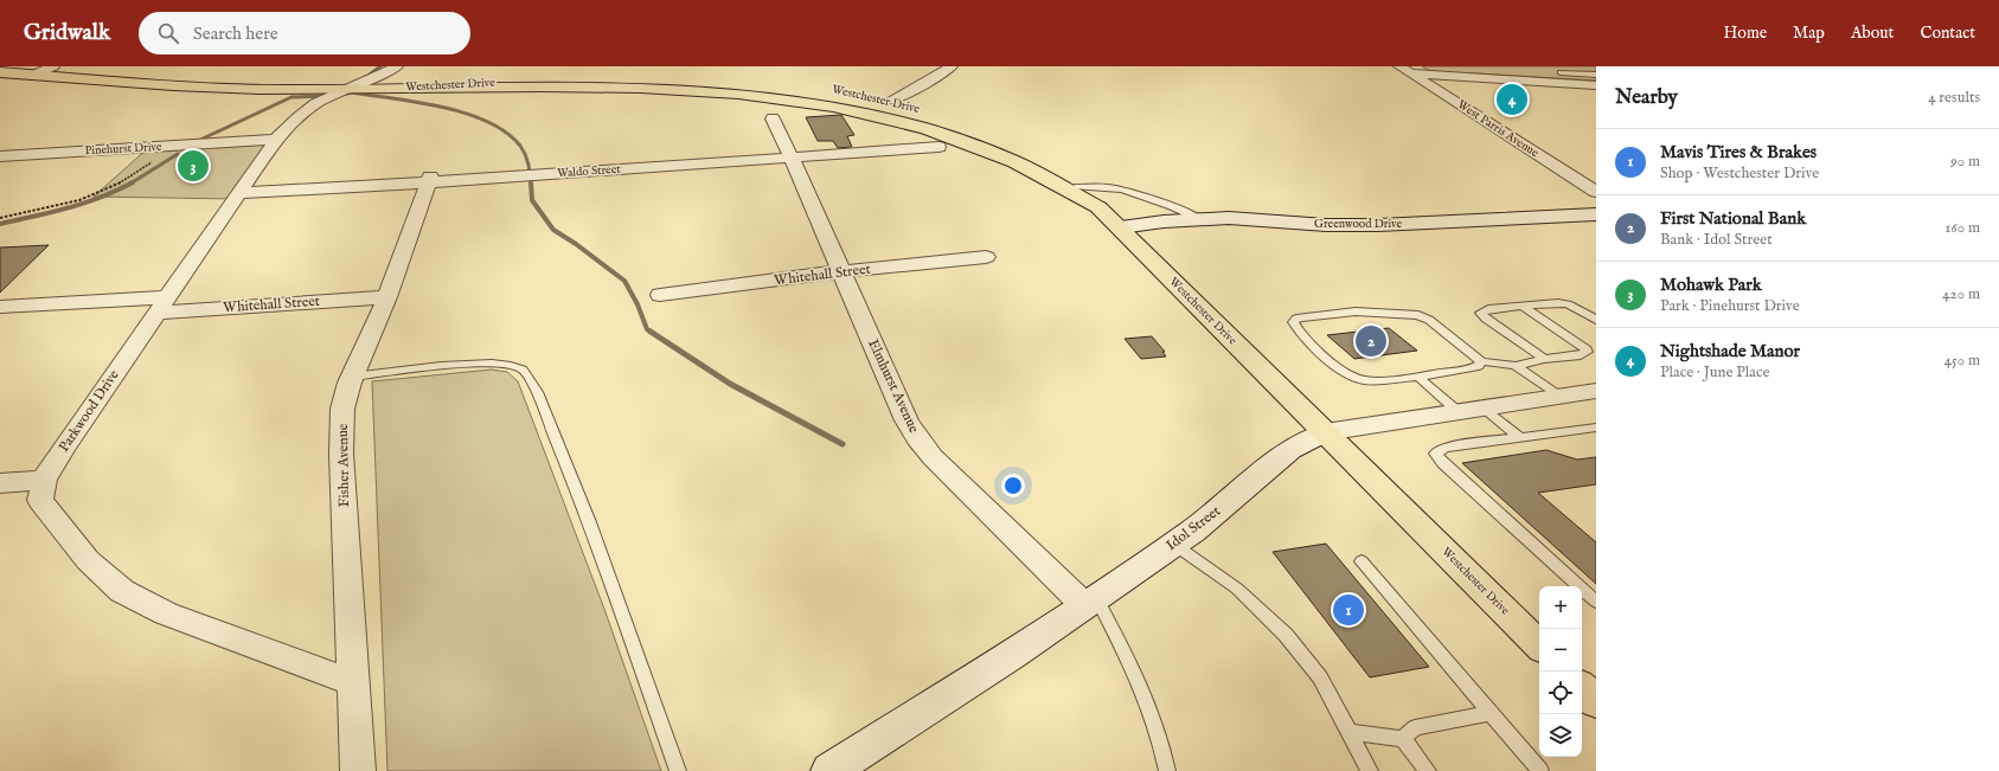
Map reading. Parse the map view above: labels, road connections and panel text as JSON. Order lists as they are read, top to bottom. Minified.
{"streets":{"main road":["Westchester Drive"],"street":["West Parris Avenue","Pinehurst Drive","Waldo Street","Greenwood Drive","Whitehall Street","Elmhurst Avenue","Parkwood Drive","Fisher Avenue","Idol Street"]},"crossings":[["Westchester Drive","Greenwood Drive"],["Westchester Drive","Parkwood Drive"],["Westchester Drive","Idol Street"],["Pinehurst Drive","Parkwood Drive"],["Waldo Street","Elmhurst Avenue"],["Waldo Street","Parkwood Drive"],["Waldo Street","Fisher Avenue"],["Whitehall Street","Elmhurst Avenue"],["Whitehall Street","Parkwood Drive"],["Whitehall Street","Fisher Avenue"],["Elmhurst Avenue","Idol Street"],["Parkwood Drive","Fisher Avenue"]],"page":{"header":"Gridwalk","search":"Search here","nav":["Home","Map","About","Contact"],"heading":["Nearby","4 results"],"pins":["4","3","2","1"],"list":[{"mark":"1","name":"Mavis Tires & Brakes","note":"Shop · Westchester Drive","value":"90 m"},{"mark":"2","name":"First National Bank","note":"Bank · Idol Street","value":"160 m"},{"mark":"3","name":"Mohawk Park","note":"Park · Pinehurst Drive","value":"420 m"},{"mark":"4","name":"Nightshade Manor","note":"Place · June Place","value":"450 m"}],"map_buttons":["+","−"]}}
